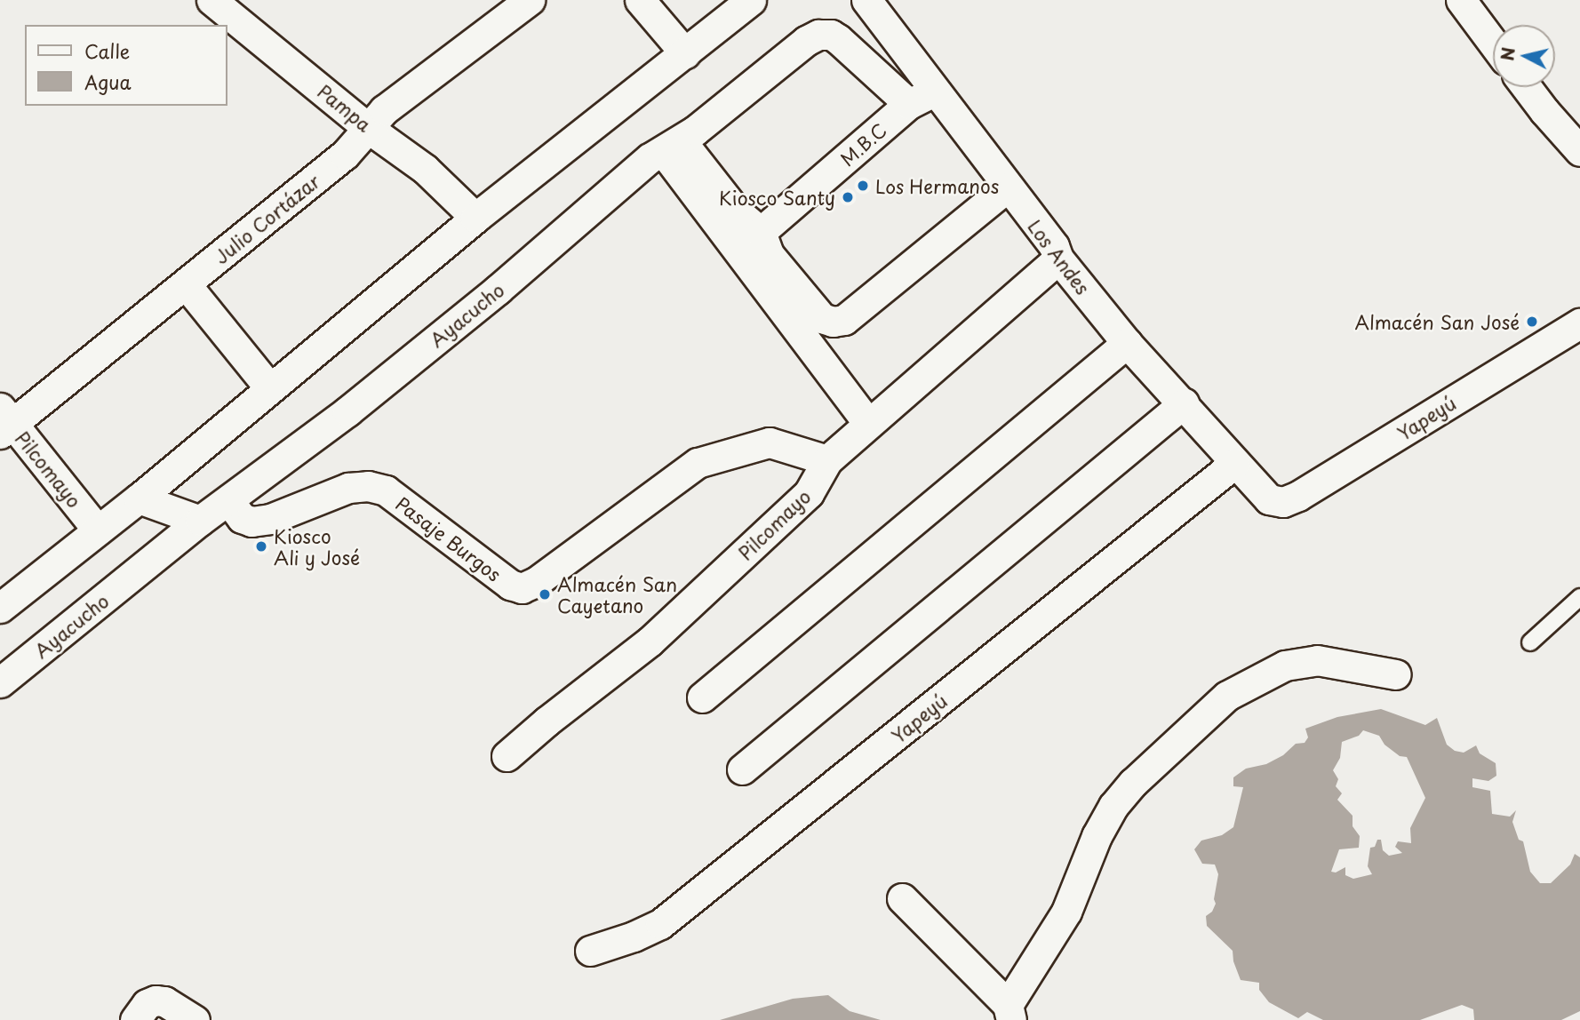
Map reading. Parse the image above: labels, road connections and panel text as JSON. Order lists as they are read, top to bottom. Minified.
{"streets":{"street":["Pampa","M.B.C","Julio Cortázar","Los Andes","Ayacucho","Yapeyú","Pilcomayo","Pasaje Burgos"]},"crossings":[["Pampa","Julio Cortázar"],["M.B.C","Los Andes"],["M.B.C","Ayacucho"],["Julio Cortázar","Pilcomayo"],["Los Andes","Ayacucho"],["Los Andes","Yapeyú"],["Los Andes","Pilcomayo"],["Ayacucho","Pasaje Burgos"],["Pilcomayo","Pasaje Burgos"]],"places":["Los Hermanos","Kiosco Santy","Almacén San José","Kiosco Ali y José","Almacén San Cayetano"],"legend":["Calle","Agua"],"north":"left"}
